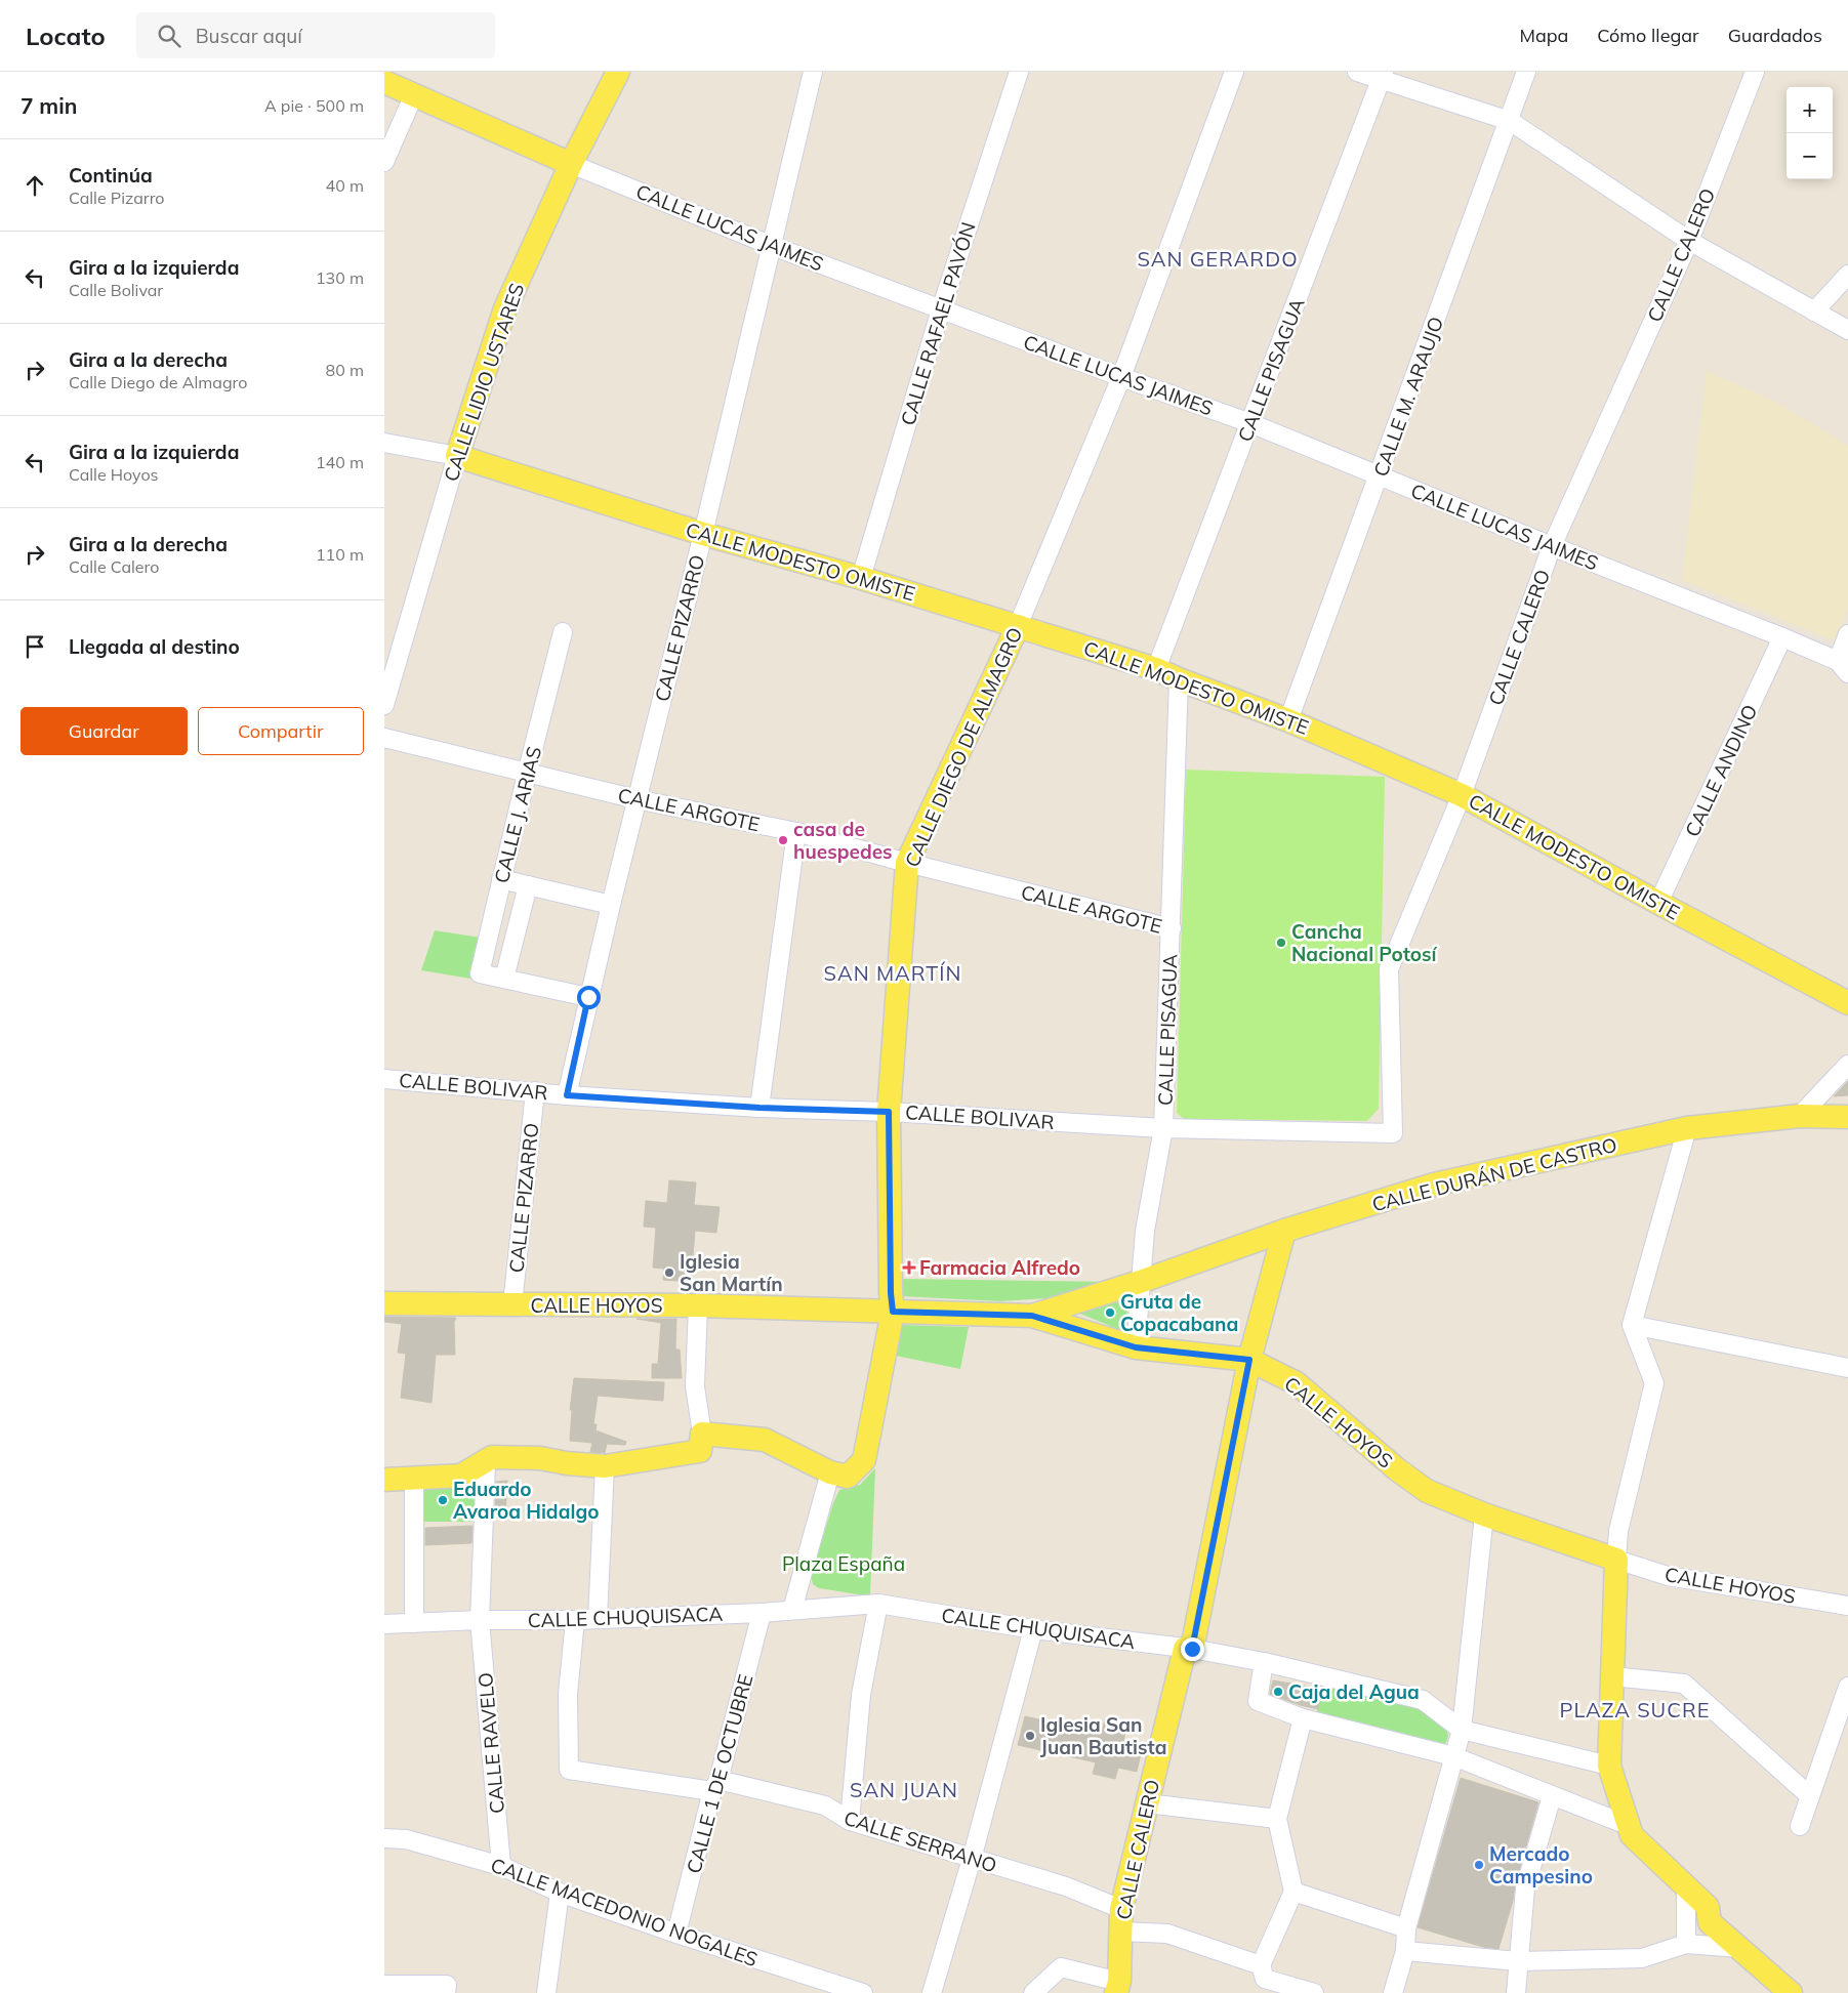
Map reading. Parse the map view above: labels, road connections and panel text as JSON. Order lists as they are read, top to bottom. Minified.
{"streets":{"main road":["CALLE LUCAS JAIMES","CALLE CALERO","CALLE LIDIO USTARES","CALLE MODESTO OMISTE","CALLE DIEGO DE ALMAGRO","CALLE DURÁN DE CASTRO","CALLE HOYOS"],"street":["CALLE RAFAEL PAVÓN","CALLE PISAGUA","CALLE M. ARAUJO","CALLE PIZARRO","CALLE ANDINO","CALLE ARGOTE","CALLE J. ARIAS","CALLE BOLIVAR","CALLE CHUQUISACA","CALLE RAVELO","CALLE 1 DE OCTUBRE","CALLE SERRANO","CALLE MACEDONIO NOGALES"]},"crossings":[["CALLE LUCAS JAIMES","CALLE CALERO"],["CALLE LUCAS JAIMES","CALLE RAFAEL PAVÓN"],["CALLE LUCAS JAIMES","CALLE PISAGUA"],["CALLE LUCAS JAIMES","CALLE LIDIO USTARES"],["CALLE LUCAS JAIMES","CALLE M. ARAUJO"],["CALLE LUCAS JAIMES","CALLE PIZARRO"],["CALLE LUCAS JAIMES","CALLE DIEGO DE ALMAGRO"],["CALLE LUCAS JAIMES","CALLE ANDINO"],["CALLE CALERO","CALLE MODESTO OMISTE"],["CALLE CALERO","CALLE BOLIVAR"],["CALLE CALERO","CALLE DURÁN DE CASTRO"],["CALLE CALERO","CALLE HOYOS"],["CALLE CALERO","CALLE CHUQUISACA"],["CALLE CALERO","CALLE SERRANO"],["CALLE RAFAEL PAVÓN","CALLE MODESTO OMISTE"],["CALLE PISAGUA","CALLE MODESTO OMISTE"],["CALLE PISAGUA","CALLE ARGOTE"],["CALLE PISAGUA","CALLE BOLIVAR"],["CALLE PISAGUA","CALLE DURÁN DE CASTRO"],["CALLE PISAGUA","CALLE HOYOS"],["CALLE LIDIO USTARES","CALLE MODESTO OMISTE"],["CALLE M. ARAUJO","CALLE MODESTO OMISTE"],["CALLE MODESTO OMISTE","CALLE PIZARRO"],["CALLE MODESTO OMISTE","CALLE DIEGO DE ALMAGRO"],["CALLE MODESTO OMISTE","CALLE ANDINO"],["CALLE PIZARRO","CALLE ARGOTE"],["CALLE PIZARRO","CALLE J. ARIAS"],["CALLE PIZARRO","CALLE BOLIVAR"],["CALLE PIZARRO","CALLE HOYOS"],["CALLE DIEGO DE ALMAGRO","CALLE ARGOTE"],["CALLE DIEGO DE ALMAGRO","CALLE BOLIVAR"],["CALLE DIEGO DE ALMAGRO","CALLE HOYOS"],["CALLE ARGOTE","CALLE J. ARIAS"],["CALLE DURÁN DE CASTRO","CALLE HOYOS"],["CALLE CHUQUISACA","CALLE RAVELO"],["CALLE CHUQUISACA","CALLE 1 DE OCTUBRE"],["CALLE CHUQUISACA","CALLE SERRANO"],["CALLE RAVELO","CALLE MACEDONIO NOGALES"],["CALLE 1 DE OCTUBRE","CALLE SERRANO"],["CALLE 1 DE OCTUBRE","CALLE MACEDONIO NOGALES"]],"districts":["SAN GERARDO","SAN MARTÍN","PLAZA SUCRE","SAN JUAN"],"parks":["Plaza España"],"places":{"other":["casa de huespedes","Cancha Nacional Potosí","Iglesia San Martín","Gruta de Copacabana","Eduardo Avaroa Hidalgo","Caja del Agua","Iglesia San Juan Bautista","Mercado Campesino"],"health":["Farmacia Alfredo"]},"page":{"header":"Locato","search":"Buscar aquí","nav":["Mapa","Cómo llegar","Guardados"],"heading":["7 min","A pie · 500 m"],"map_buttons":["+","−"],"list":[["Continúa","Calle Pizarro","40 m"],["Gira a la izquierda","Calle Bolivar","130 m"],["Gira a la derecha","Calle Diego de Almagro","80 m"],["Gira a la izquierda","Calle Hoyos","140 m"],["Gira a la derecha","Calle Calero","110 m"],"Llegada al destino"],"buttons":["Guardar","Compartir"]}}
